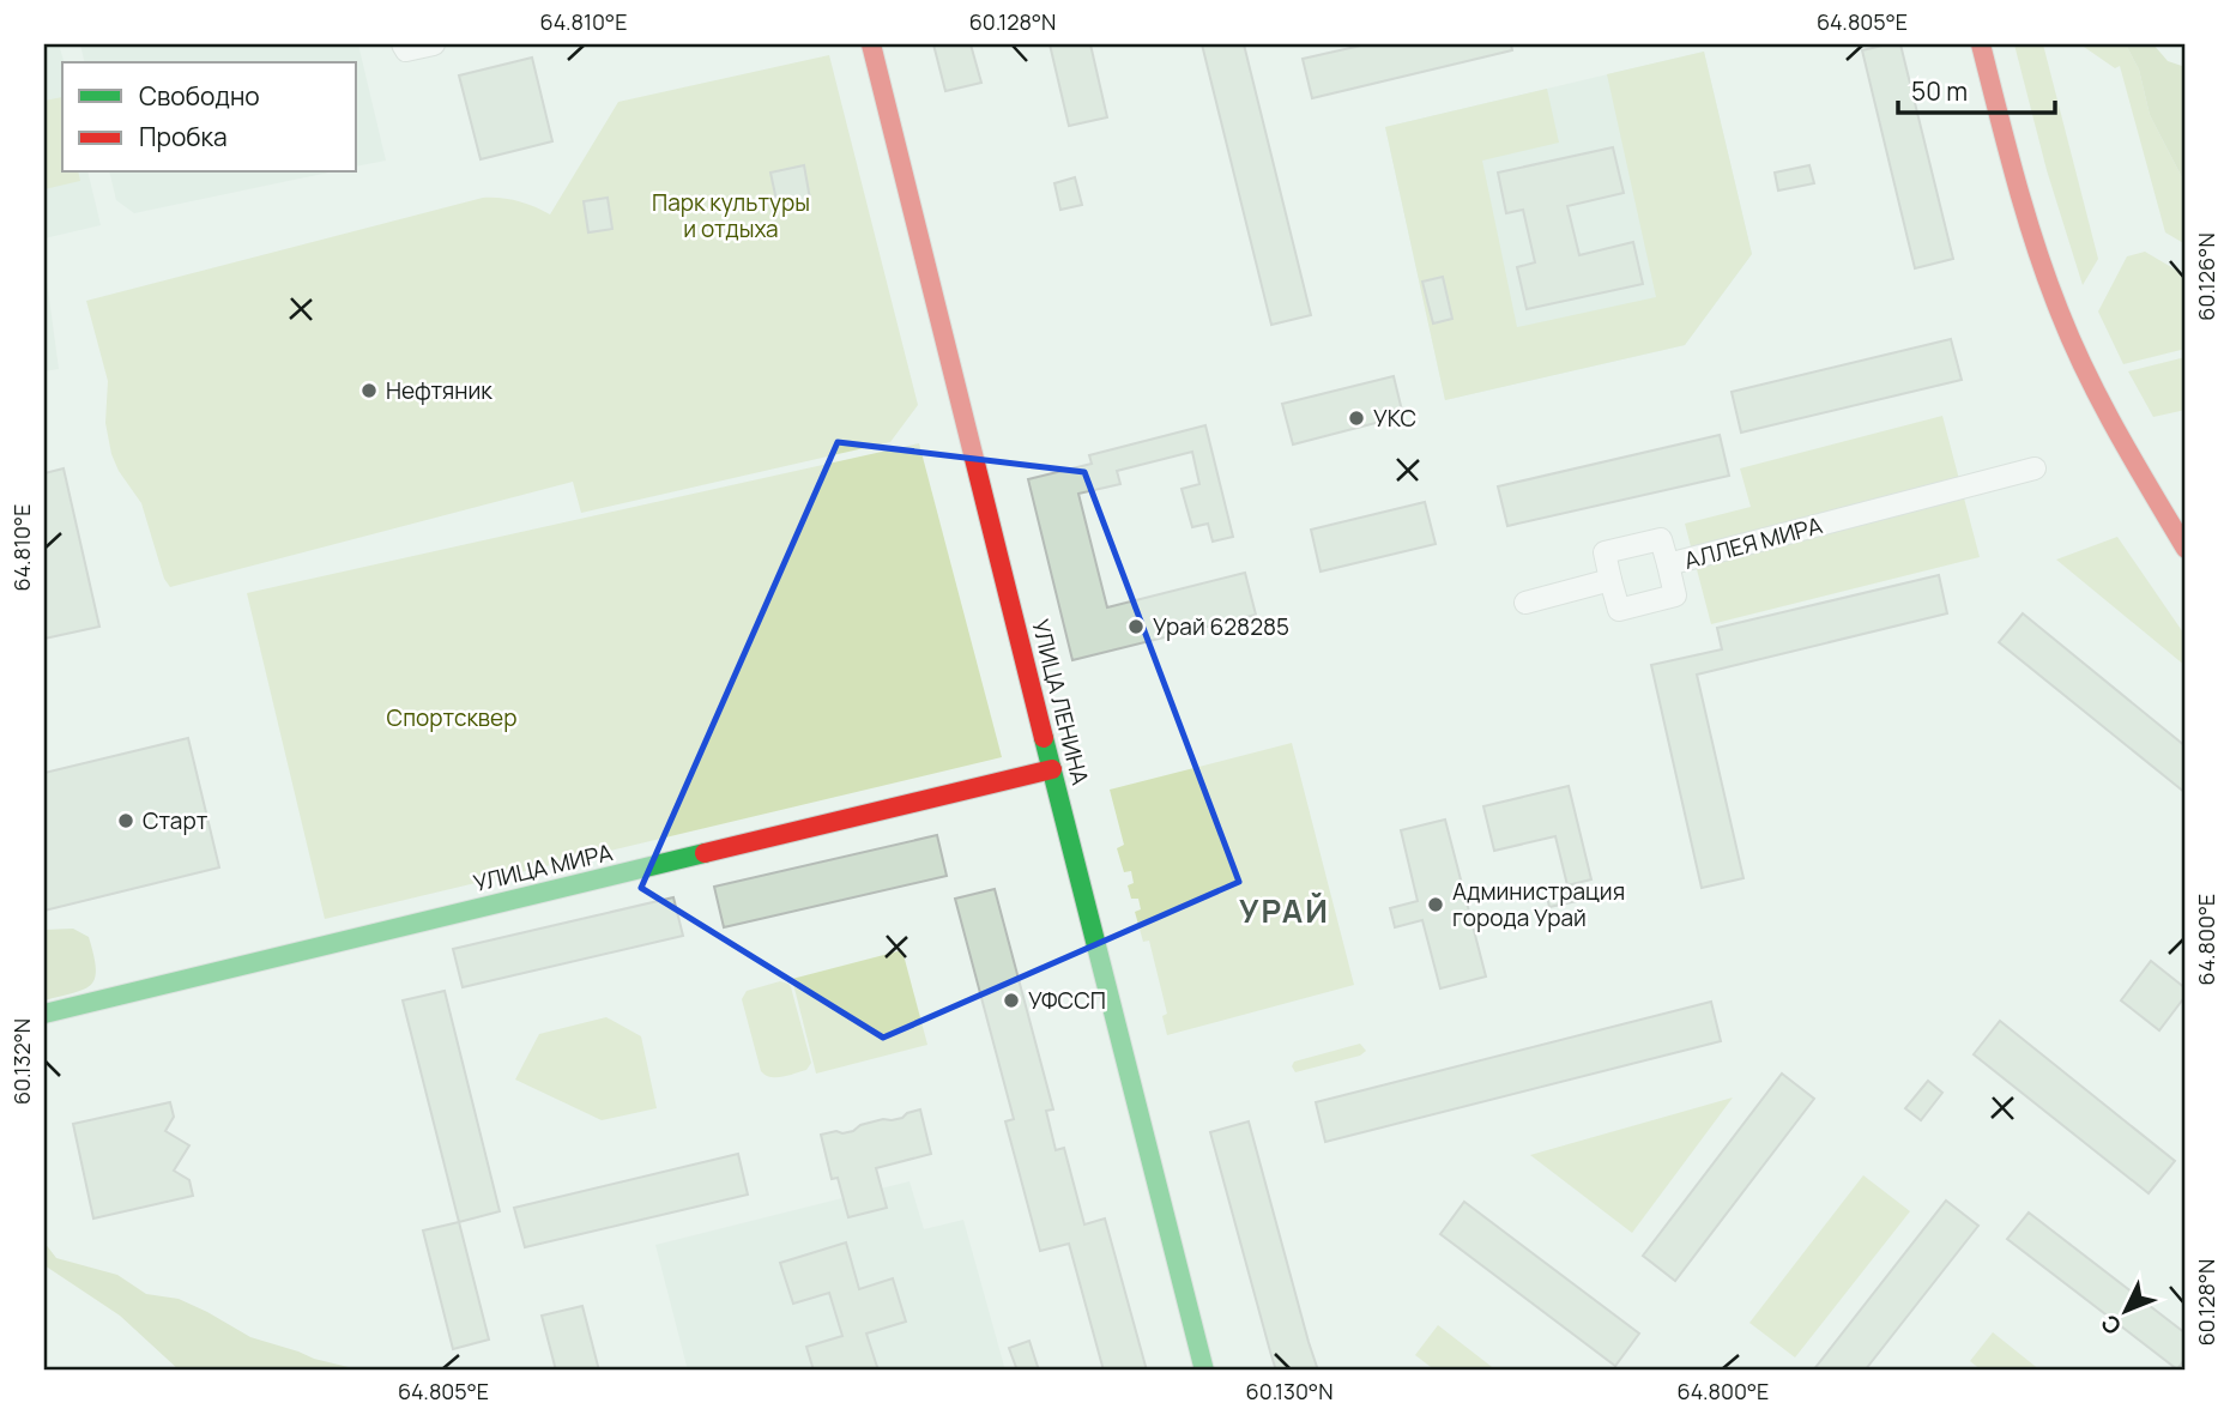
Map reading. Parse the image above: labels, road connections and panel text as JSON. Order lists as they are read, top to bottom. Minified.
{"streets":{"main road":["УЛИЦА ЛЕНИНА","УЛИЦА МИРА"],"street":["АЛЛЕЯ МИРА"]},"crossings":[["УЛИЦА ЛЕНИНА","УЛИЦА МИРА"]],"districts":["УРАЙ"],"parks":["Парк культуры и отдыха","Спортсквер"],"places":["Нефтяник","УКС","Урай 628285","Старт","Администрация города Урай","УФССП"],"legend":["Свободно","Пробка"],"scale_bar":"50 m","north":"bottom left","coordinates":["64.810°E","60.128°N","64.805°E","60.126°N","64.800°E","60.132°N","60.130°N"]}
